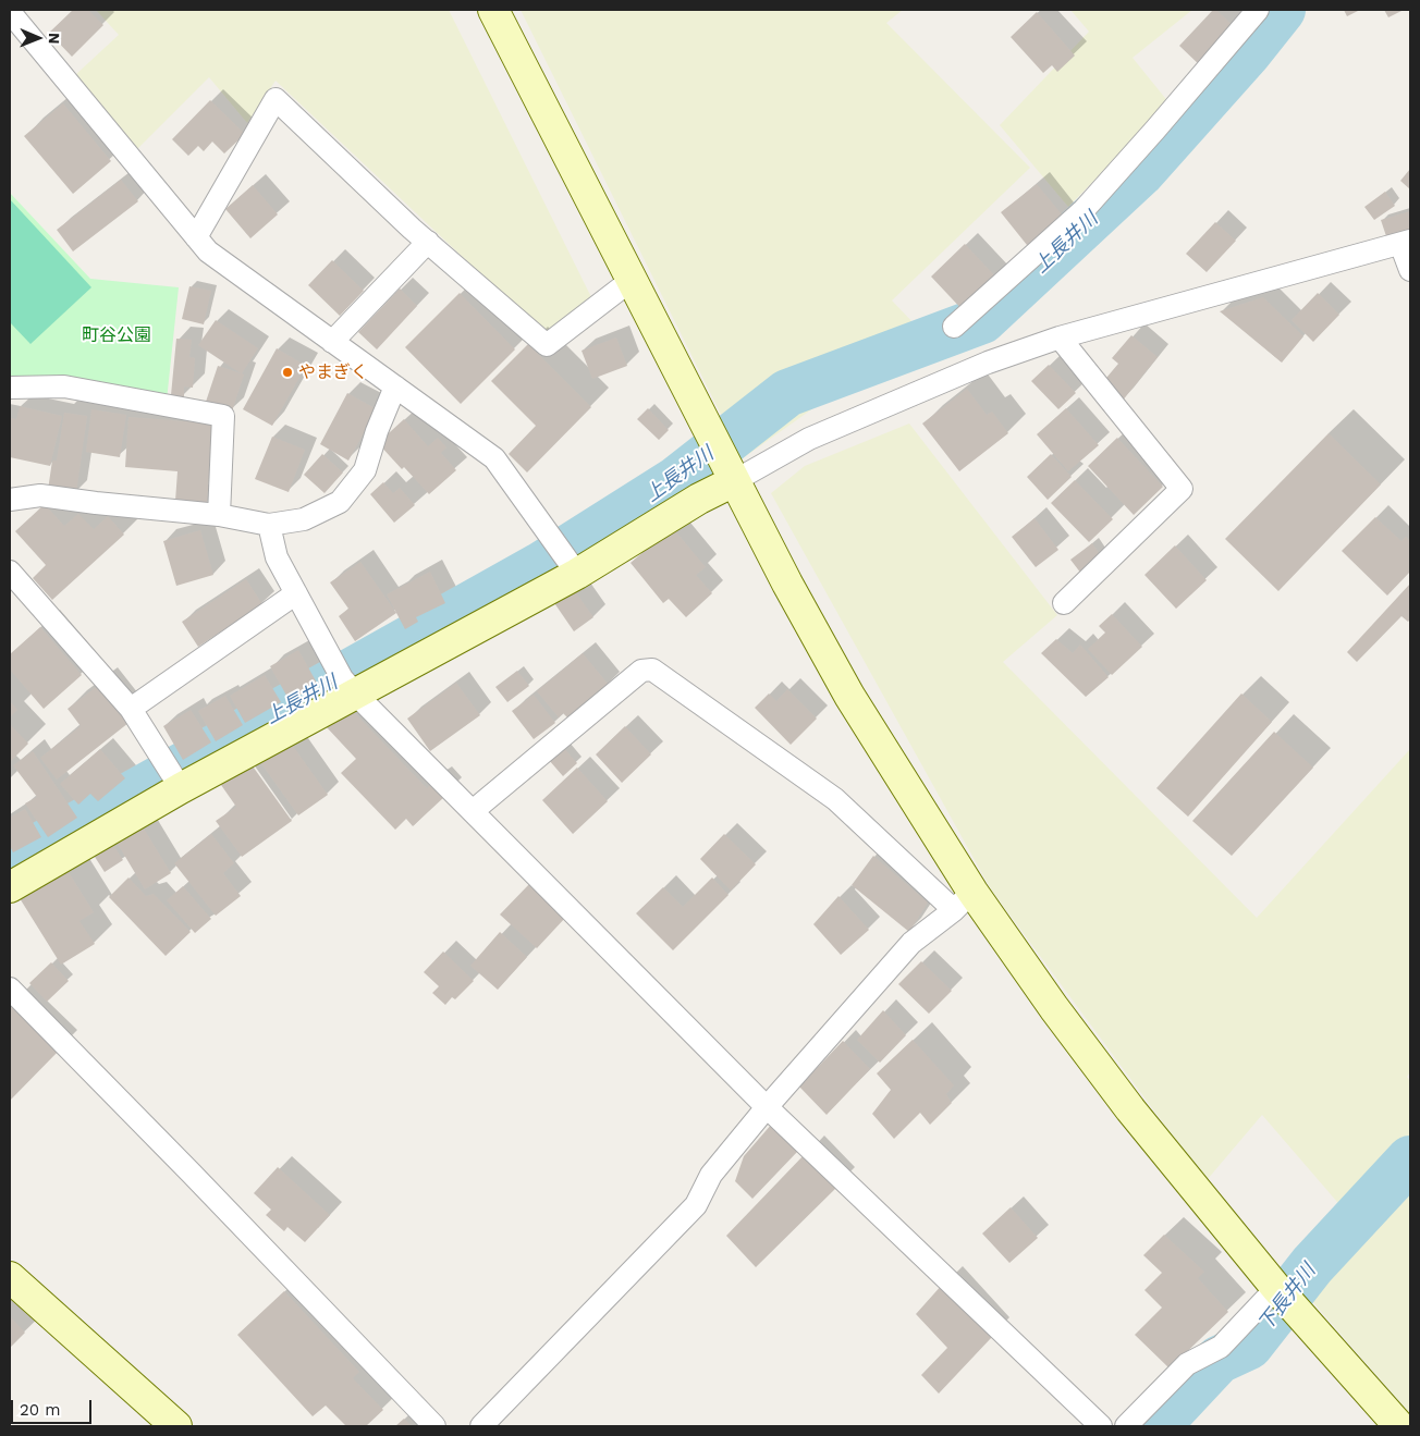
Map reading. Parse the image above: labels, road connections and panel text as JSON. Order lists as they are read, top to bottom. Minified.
{"water":["上長井川","下長井川"],"parks":["町谷公園"],"places":["やまぎく"],"scale_bar":"20 m","north":"right"}
